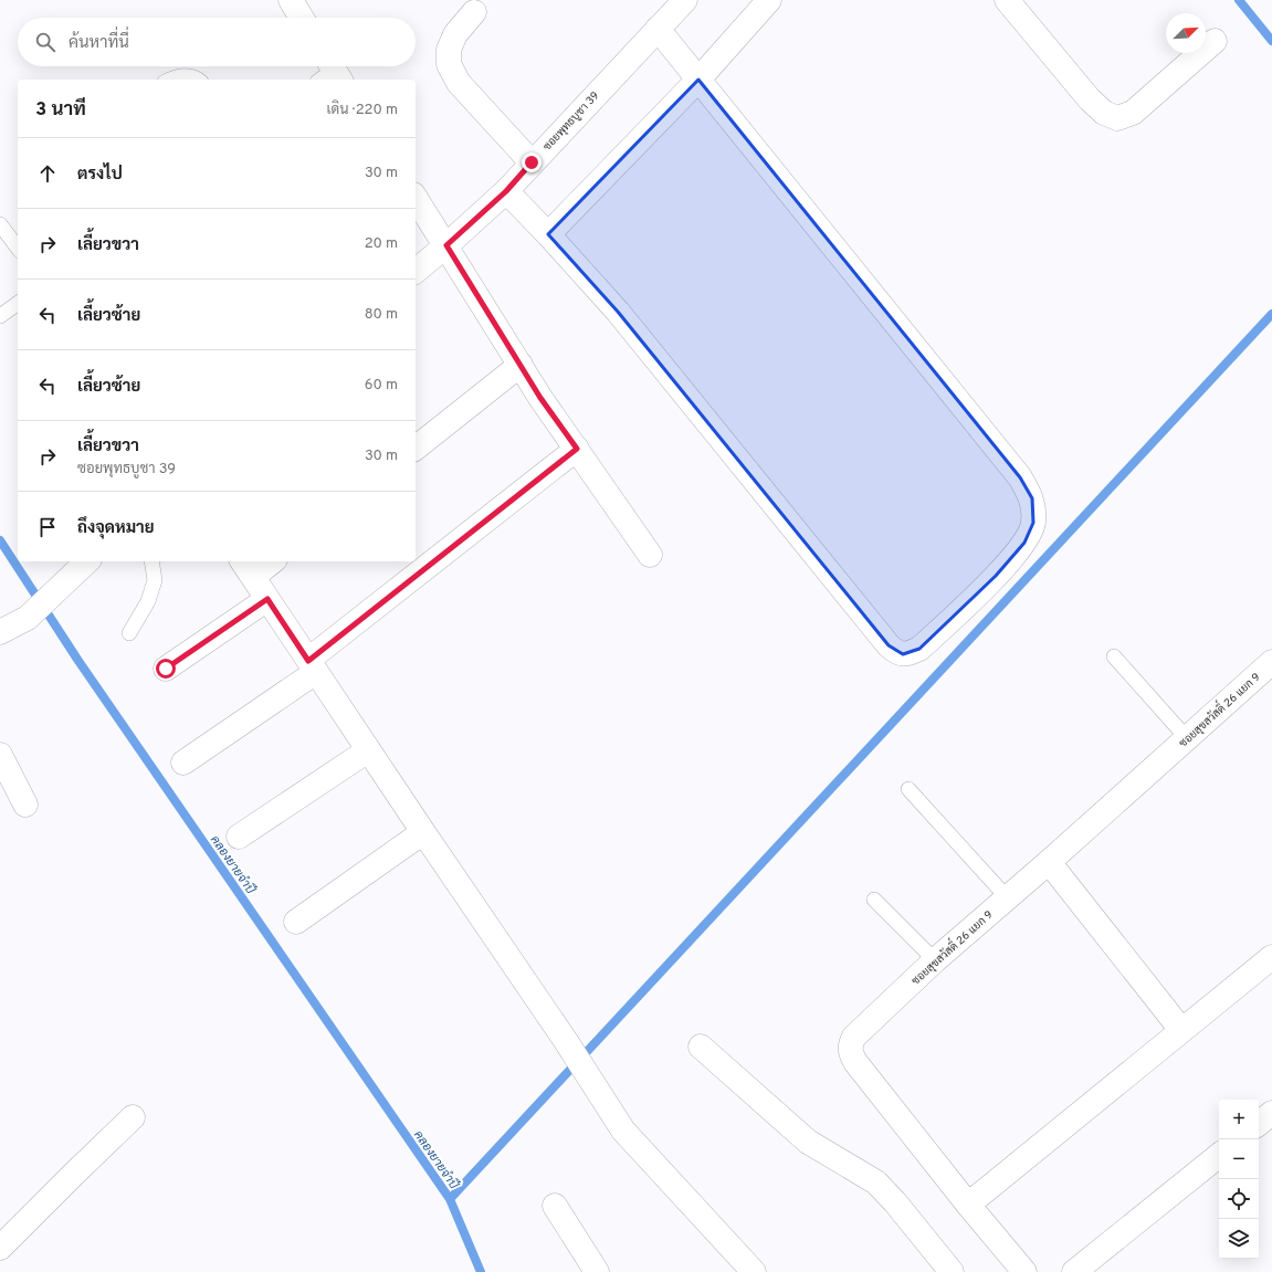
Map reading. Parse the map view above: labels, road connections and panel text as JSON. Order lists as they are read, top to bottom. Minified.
{"streets":{"street":["ซอยพุทธบูชา 39","ซอยสุขสวัสดิ์ 26 แยก 9"]},"water":["คลองยายจำปี"],"north":"top right","page":{"search":"ค้นหาที่นี่","heading":["3 นาที","เดิน · 220 m"],"list":[["ตรงไป","30 m"],["เลี้ยวขวา","20 m"],["เลี้ยวซ้าย","80 m"],["เลี้ยวซ้าย","60 m"],["เลี้ยวขวา","ซอยพุทธบูชา 39","30 m"],"ถึงจุดหมาย"],"map_buttons":["+","−"]}}
